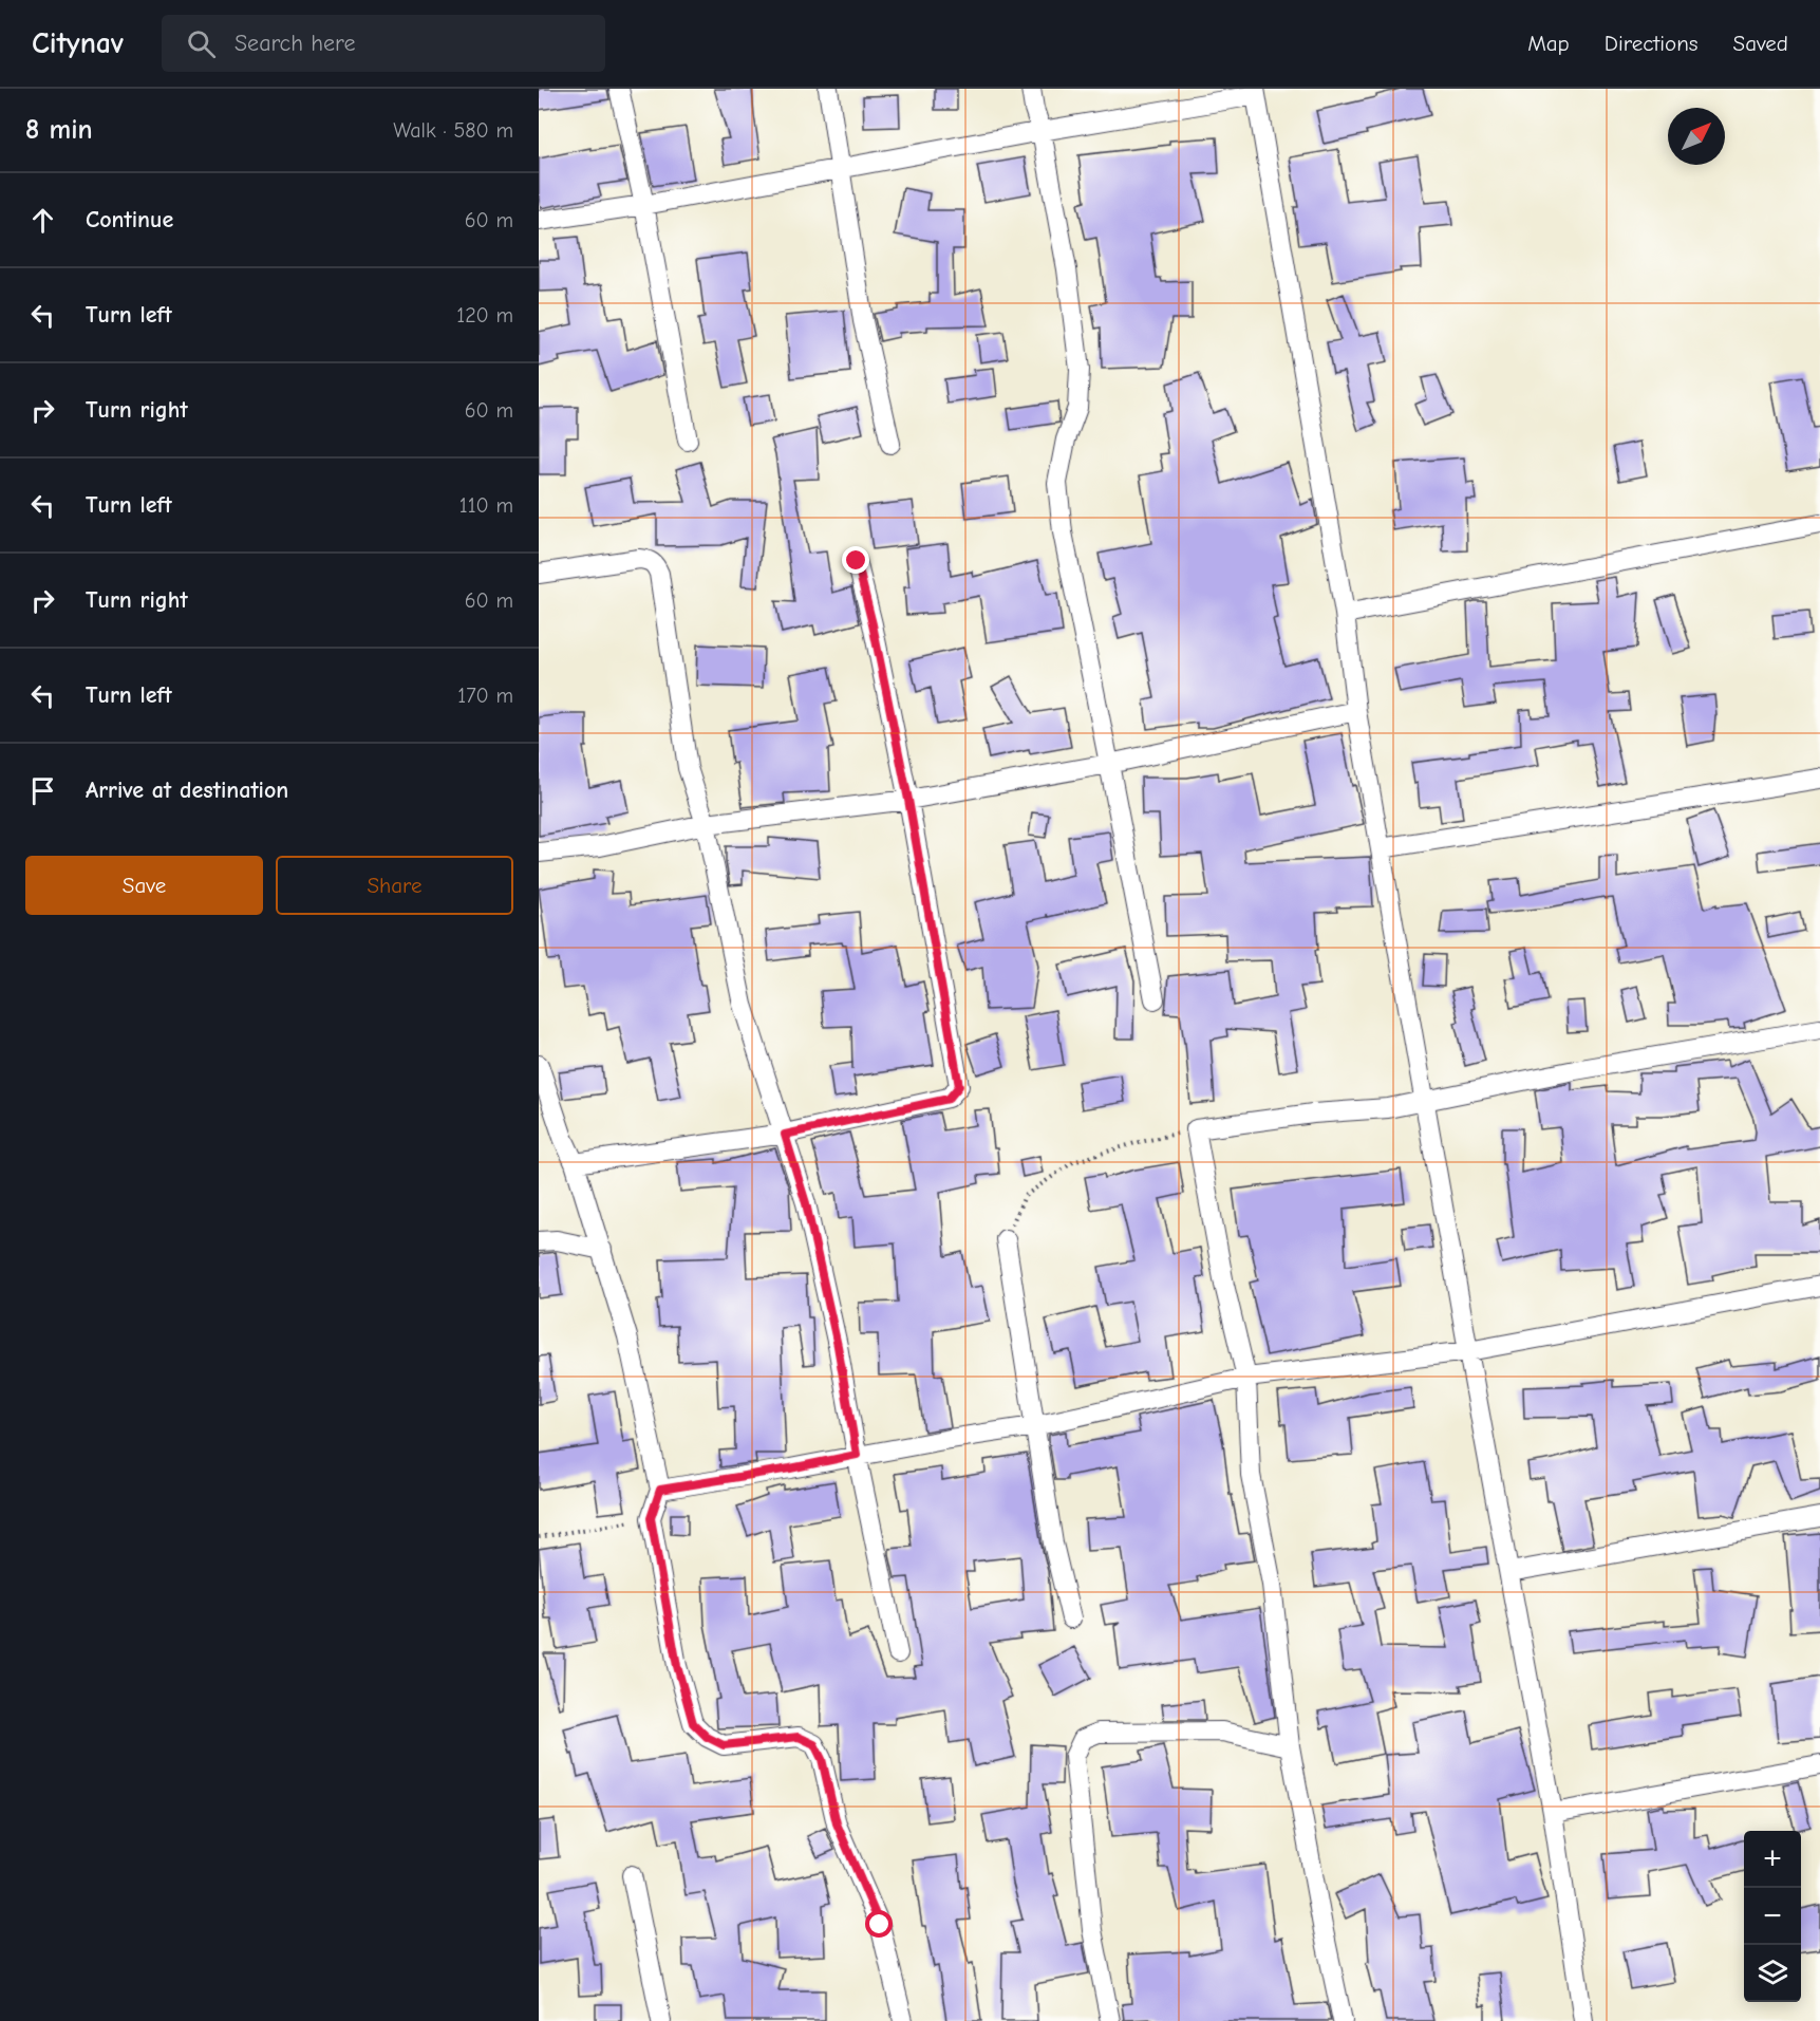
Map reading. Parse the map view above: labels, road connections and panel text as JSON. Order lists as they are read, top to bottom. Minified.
{"north":"top right","page":{"header":"Citynav","search":"Search here","nav":["Map","Directions","Saved"],"heading":["8 min","Walk · 580 m"],"list":[["Continue","60 m"],["Turn left","120 m"],["Turn right","60 m"],["Turn left","110 m"],["Turn right","60 m"],["Turn left","170 m"],"Arrive at destination"],"buttons":["Save","Share"],"map_buttons":["+","−"]}}
